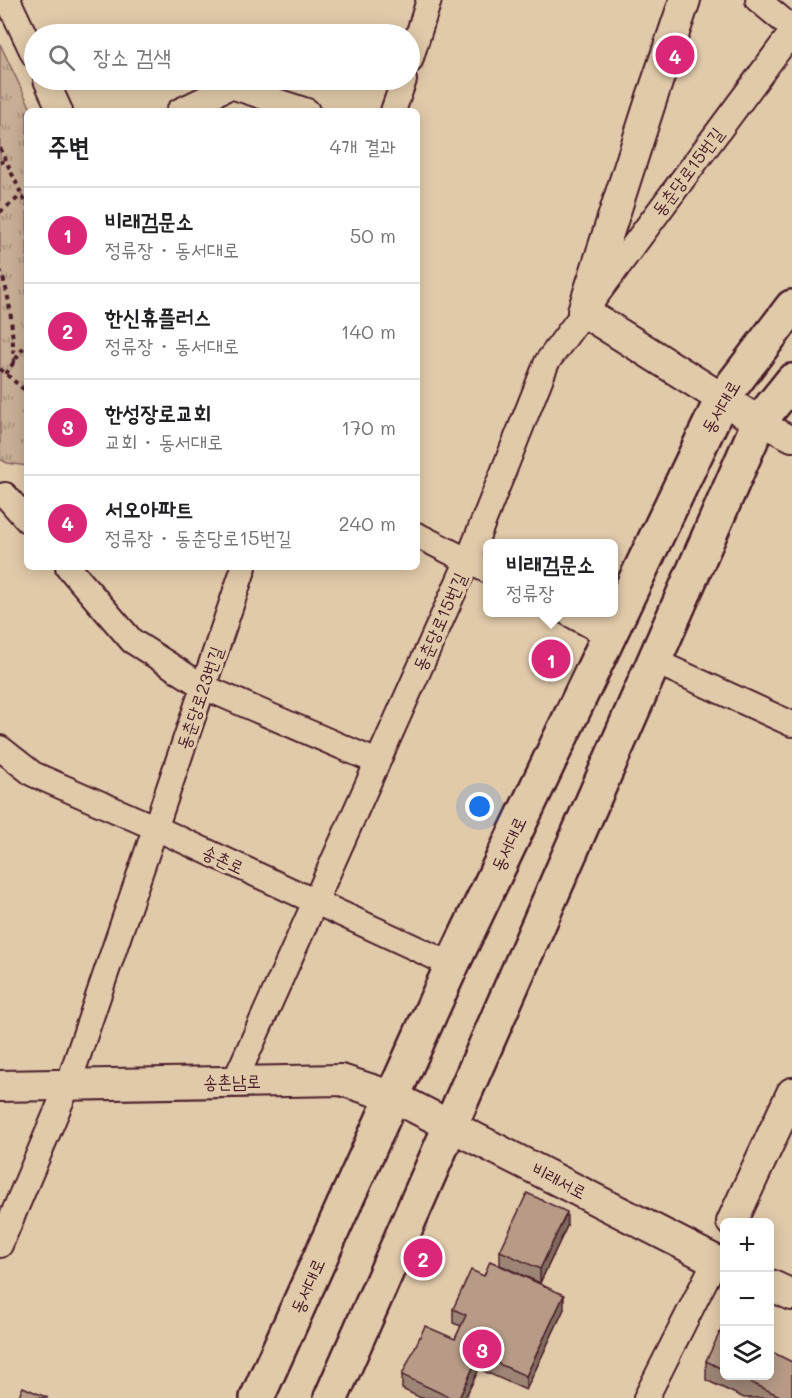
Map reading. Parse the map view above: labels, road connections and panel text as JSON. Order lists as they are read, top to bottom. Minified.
{"streets":{"main road":["동서대로"],"street":["동춘당로15번길","동춘당로23번길","송촌로","송촌남로","비래서로"]},"crossings":[["동춘당로15번길","송촌로"],["동춘당로15번길","송촌남로"],["동서대로","송촌로"],["동서대로","송촌남로"],["동서대로","비래서로"],["동춘당로23번길","송촌로"],["송촌남로","비래서로"]],"page":{"search":"장소 검색","pins":["4","1","2","3"],"heading":["주변","4개 결과"],"list":[{"mark":"1","name":"비래검문소","note":"정류장 · 동서대로","value":"50 m"},{"mark":"2","name":"한신휴플러스","note":"정류장 · 동서대로","value":"140 m"},{"mark":"3","name":"한성장로교회","note":"교회 · 동서대로","value":"170 m"},{"mark":"4","name":"서오아파트","note":"정류장 · 동춘당로15번길","value":"240 m"}],"popup":["비래검문소","정류장"],"map_buttons":["+","−"]}}
